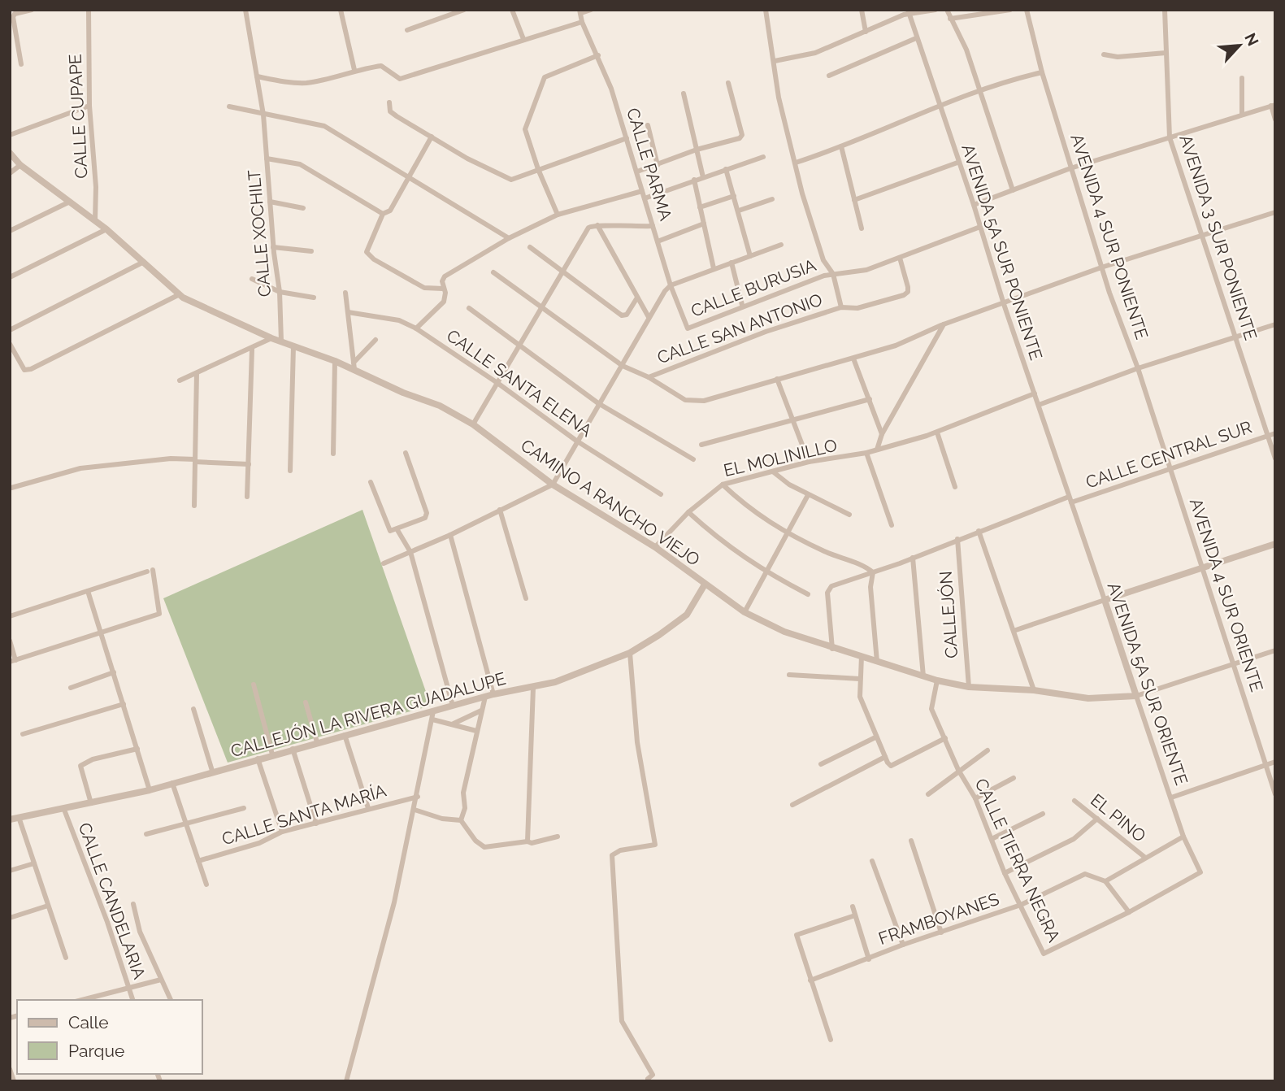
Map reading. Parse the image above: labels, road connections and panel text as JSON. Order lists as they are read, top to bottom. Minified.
{"streets":{"street":["CALLE CUPAPE","CALLE PARMA","CALLE XOCHILT","AVENIDA 4 SUR PONIENTE","AVENIDA 3 SUR PONIENTE","AVENIDA 5A SUR PONIENTE","CALLE BURUSIA","CALLE SAN ANTONIO","CALLE SANTA ELENA","CALLE CENTRAL SUR","EL MOLINILLO","CAMINO A RANCHO VIEJO","AVENIDA 4 SUR ORIENTE","CALLEJÓN","AVENIDA 5A SUR ORIENTE","CALLEJÓN LA RIVERA GUADALUPE","CALLE SANTA MARÍA","EL PINO","CALLE TIERRA NEGRA","CALLE CANDELARIA","FRAMBOYANES"]},"crossings":[["CALLE CUPAPE","CAMINO A RANCHO VIEJO"],["CALLE PARMA","CALLE BURUSIA"],["CALLE XOCHILT","CAMINO A RANCHO VIEJO"],["AVENIDA 4 SUR PONIENTE","CALLE CENTRAL SUR"],["AVENIDA 4 SUR PONIENTE","AVENIDA 4 SUR ORIENTE"],["AVENIDA 3 SUR PONIENTE","CALLE CENTRAL SUR"],["AVENIDA 5A SUR PONIENTE","CALLE BURUSIA"],["AVENIDA 5A SUR PONIENTE","CALLE CENTRAL SUR"],["AVENIDA 5A SUR PONIENTE","EL MOLINILLO"],["AVENIDA 5A SUR PONIENTE","AVENIDA 5A SUR ORIENTE"],["CALLE BURUSIA","CALLE SAN ANTONIO"],["CALLE CENTRAL SUR","CAMINO A RANCHO VIEJO"],["CALLE CENTRAL SUR","AVENIDA 4 SUR ORIENTE"],["CALLE CENTRAL SUR","CALLEJÓN"],["CALLE CENTRAL SUR","AVENIDA 5A SUR ORIENTE"],["EL MOLINILLO","CAMINO A RANCHO VIEJO"],["CAMINO A RANCHO VIEJO","CALLEJÓN"],["CAMINO A RANCHO VIEJO","AVENIDA 5A SUR ORIENTE"],["CAMINO A RANCHO VIEJO","CALLEJÓN LA RIVERA GUADALUPE"],["CAMINO A RANCHO VIEJO","CALLE TIERRA NEGRA"],["AVENIDA 5A SUR ORIENTE","CALLE TIERRA NEGRA"],["CALLEJÓN LA RIVERA GUADALUPE","CALLE CANDELARIA"],["CALLE TIERRA NEGRA","FRAMBOYANES"]],"legend":["Calle","Parque"],"north":"top right"}
